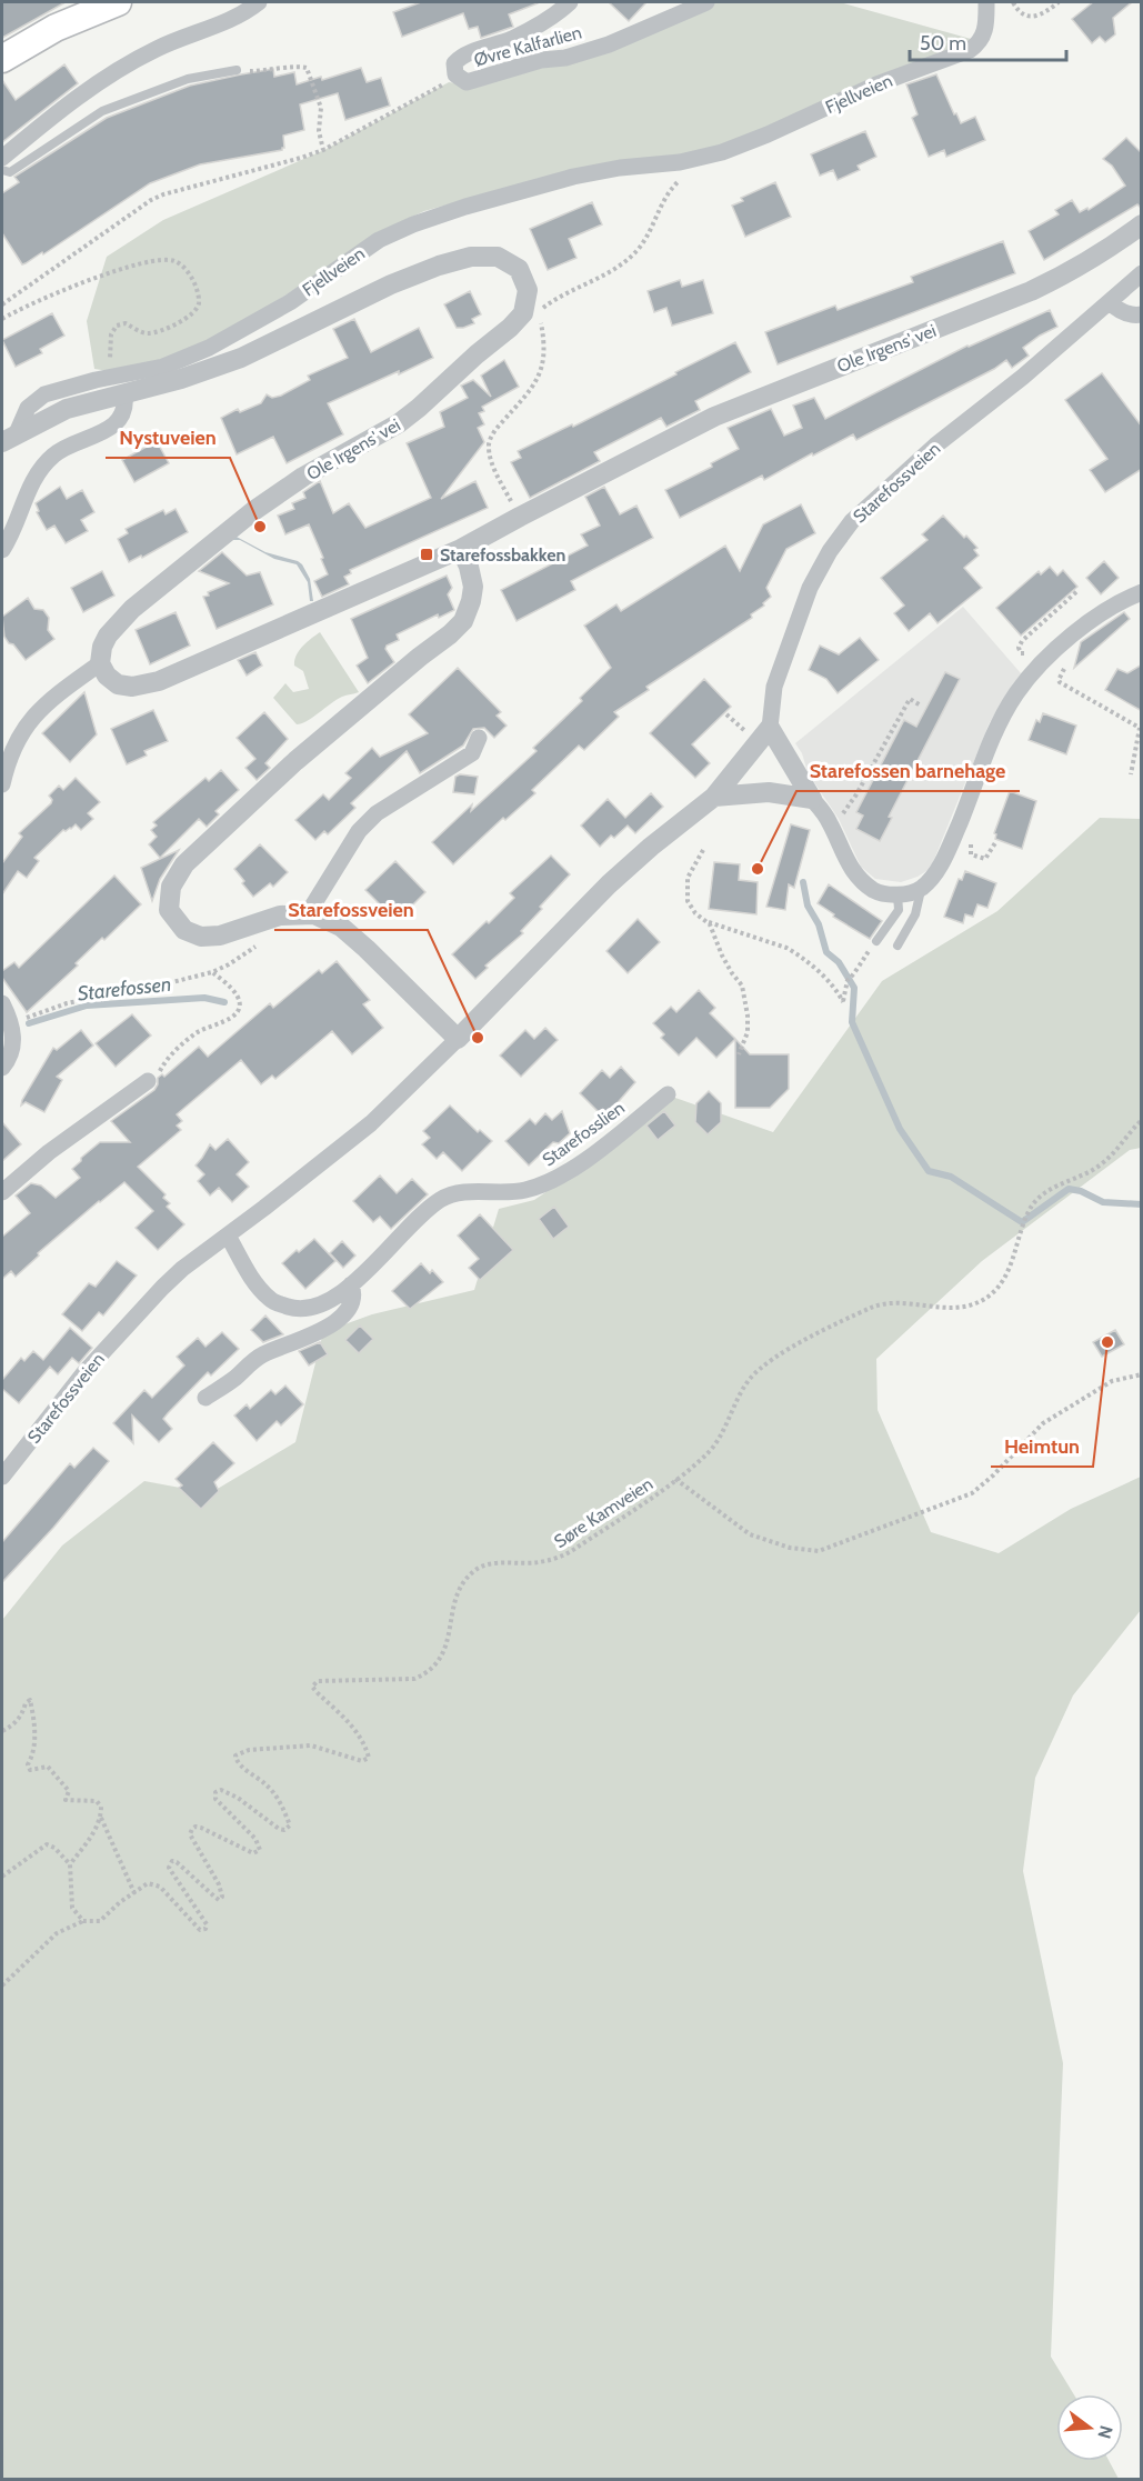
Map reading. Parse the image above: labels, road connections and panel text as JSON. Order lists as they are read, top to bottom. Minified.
{"streets":{"street":["Øvre Kalfarlien","Fjellveien","Ole Irgens' vei","Starefossveien","Starefosslien"],"path":["Søre Kamveien"]},"crossings":[["Fjellveien","Ole Irgens' vei"],["Starefossveien","Starefosslien"]],"water":["Starefossen"],"places":{"other":["Nystuveien","Starefossen barnehage","Starefossveien","Heimtun"],"transit":["Starefossbakken"]},"scale_bar":"50 m","north":"right"}
